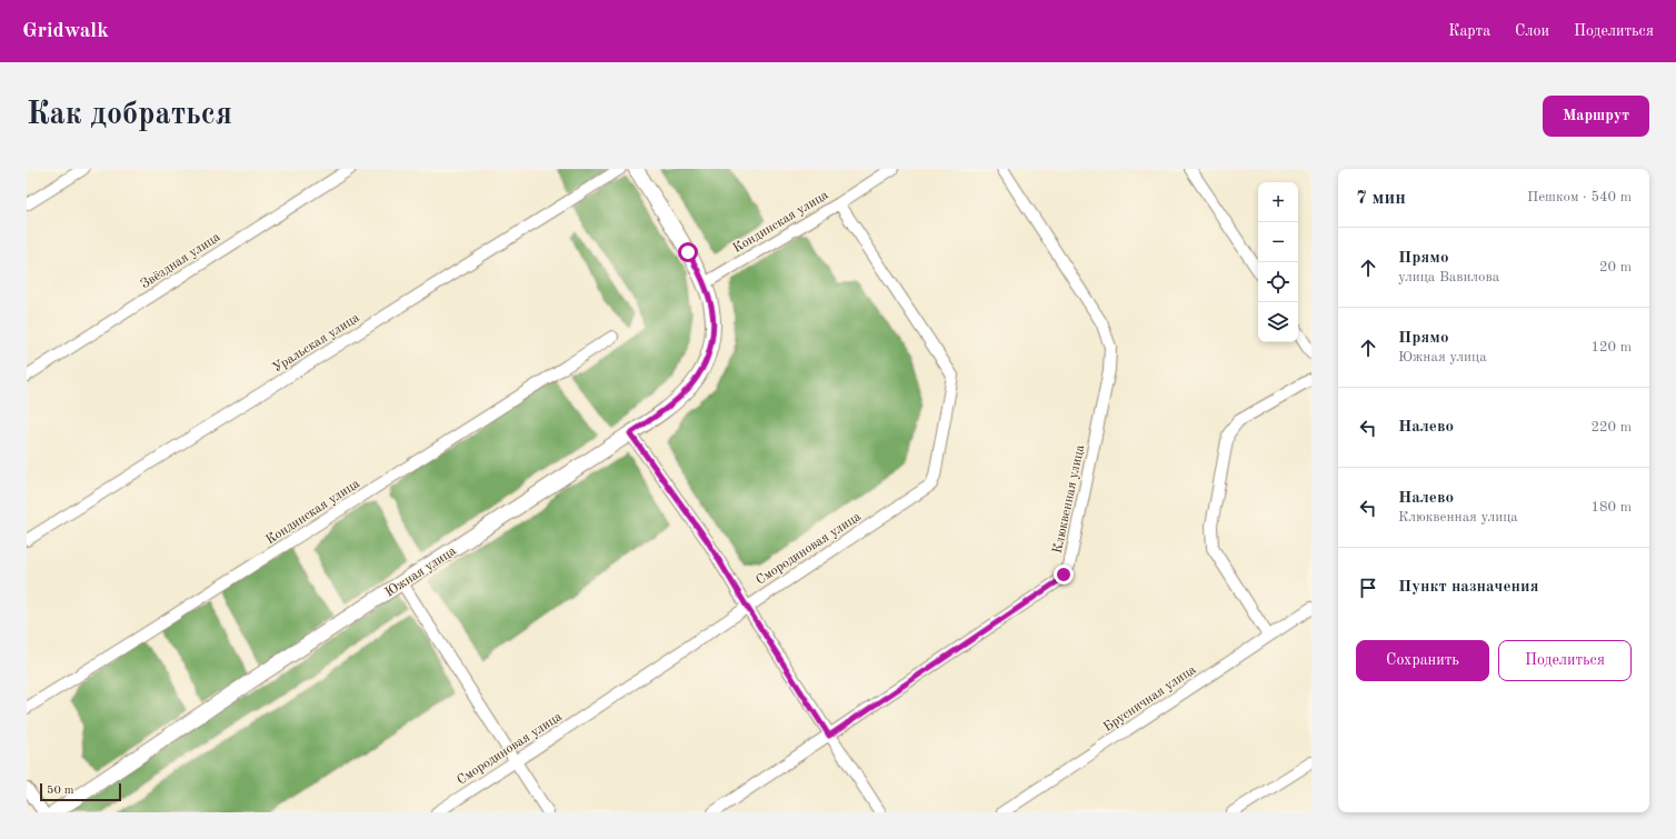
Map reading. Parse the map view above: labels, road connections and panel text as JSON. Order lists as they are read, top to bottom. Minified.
{"streets":{"street":["Кондинская улица","Звёздная улица","Уральская улица","Клюквенная улица","Смородиновая улица","Южная улица","Брусничная улица"]},"crossings":[["Кондинская улица","Смородиновая улица"],["Кондинская улица","Южная улица"]],"scale_bar":"50 m","page":{"header":"Gridwalk","nav":["Карта","Слои","Поделиться"],"buttons":["Маршрут",["Сохранить","Поделиться"]],"title":"Как добраться","heading":["7 мин","Пешком · 540 m"],"map_buttons":["+","−"],"list":[["Прямо","улица Вавилова","20 m"],["Прямо","Южная улица","120 m"],["Налево","220 m"],["Налево","Клюквенная улица","180 m"],"Пункт назначения"],"scale":"50 m"}}
